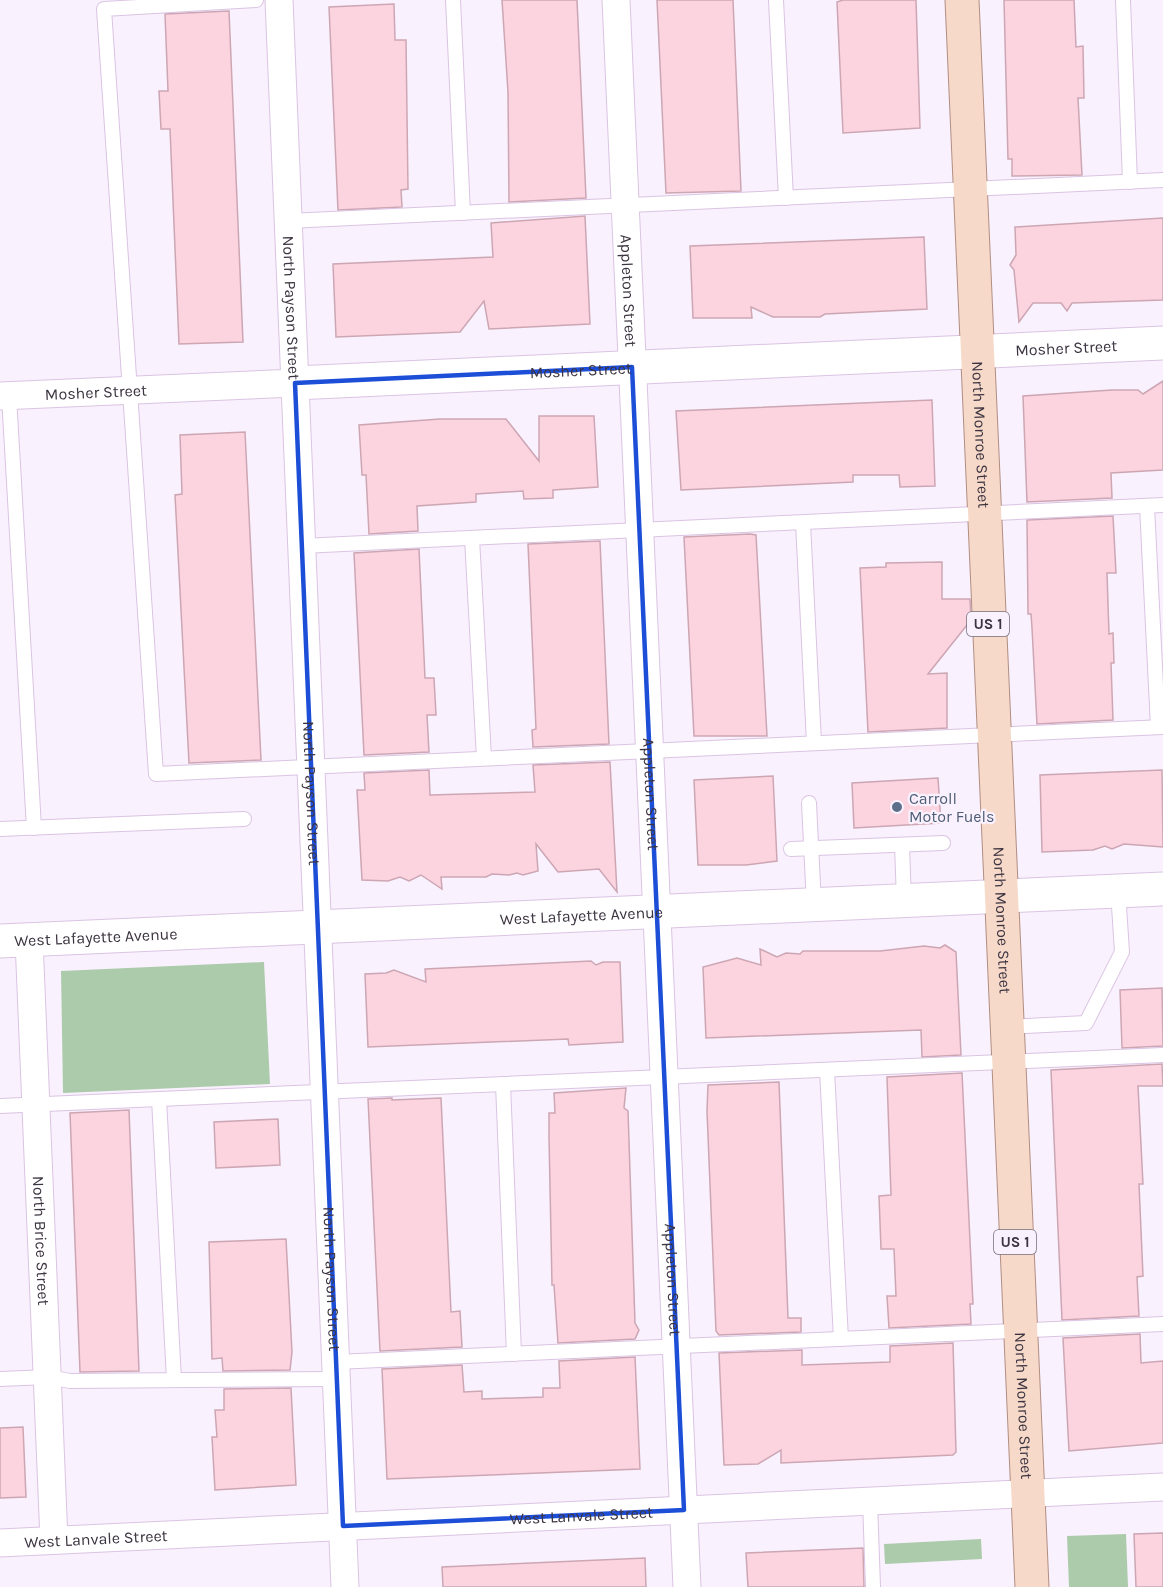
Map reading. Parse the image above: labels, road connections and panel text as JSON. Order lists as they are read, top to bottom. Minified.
{"streets":{"main road":["Mosher Street","North Monroe Street","US 1","West Lafayette Avenue"],"street":["Appleton Street","North Payson Street","North Brice Street","West Lanvale Street"]},"crossings":[["Appleton Street","Mosher Street"],["Appleton Street","West Lafayette Avenue"],["Appleton Street","West Lanvale Street"],["North Payson Street","Mosher Street"],["North Payson Street","West Lafayette Avenue"],["North Payson Street","West Lanvale Street"],["Mosher Street","North Monroe Street"],["North Monroe Street","West Lafayette Avenue"],["North Monroe Street","West Lanvale Street"],["West Lafayette Avenue","North Brice Street"],["North Brice Street","West Lanvale Street"]],"places":["Carroll Motor Fuels"]}
